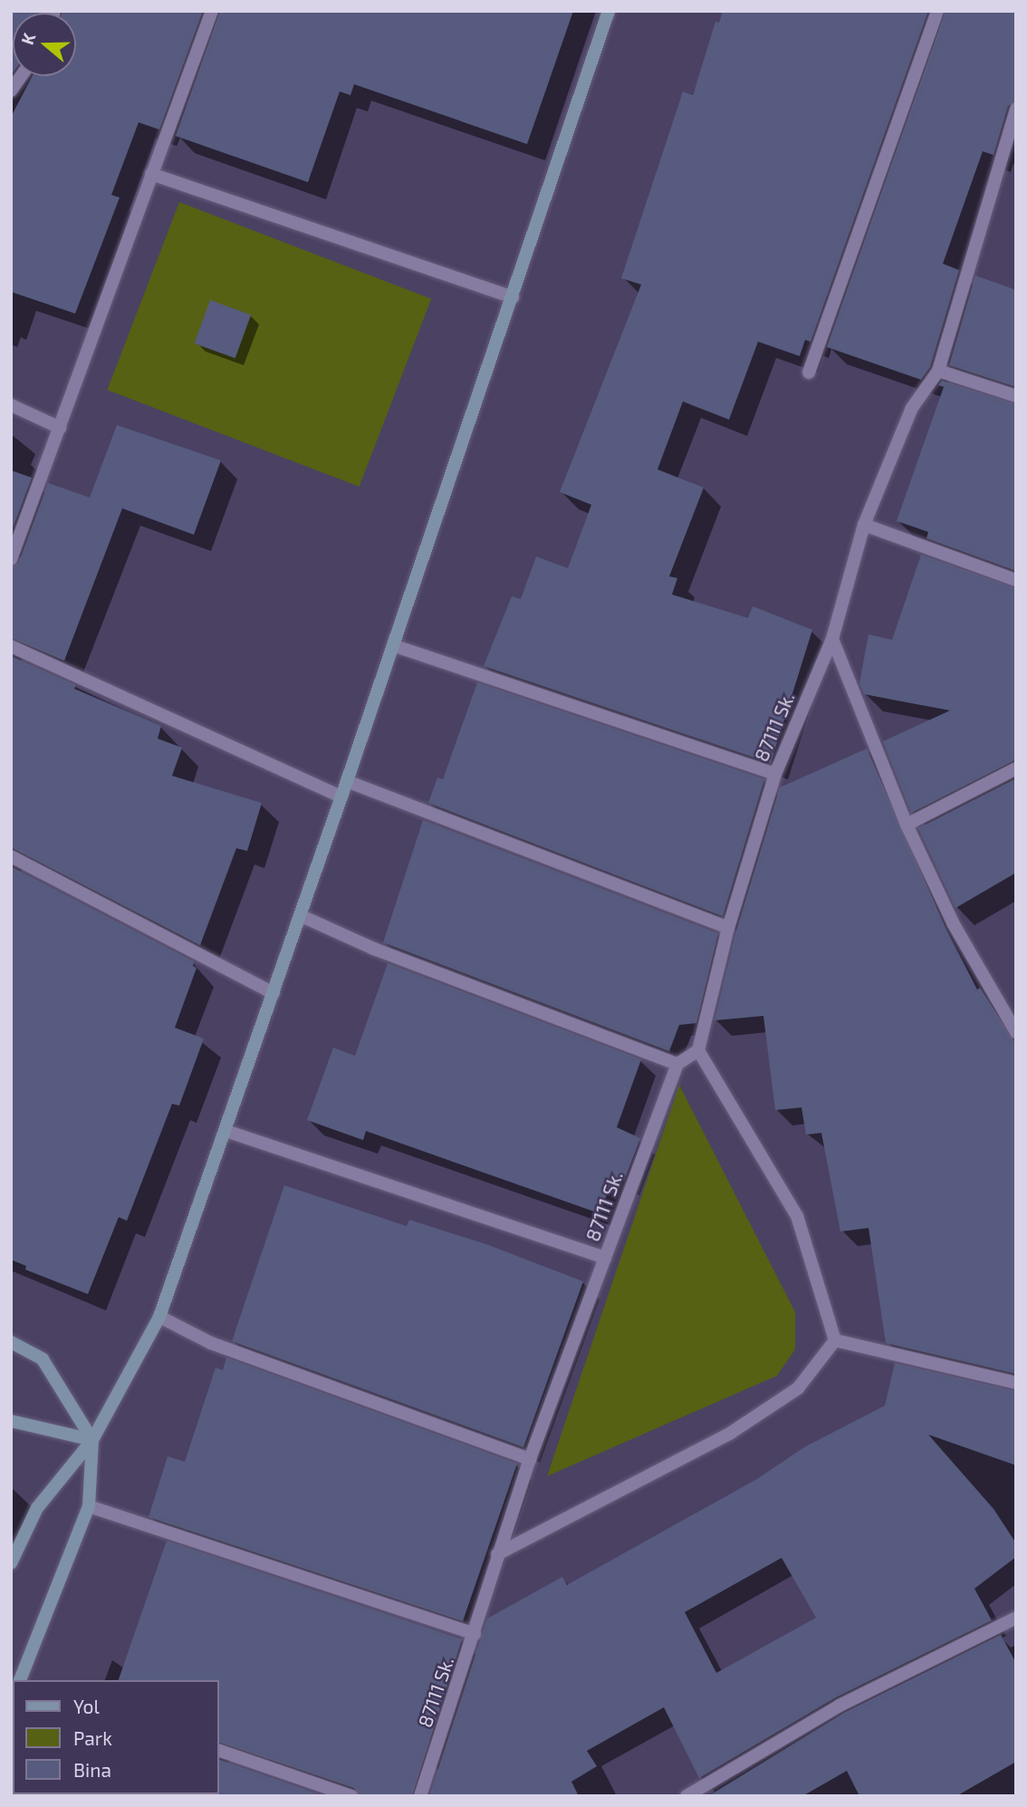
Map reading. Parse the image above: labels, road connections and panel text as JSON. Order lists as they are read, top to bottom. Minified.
{"streets":{"street":["87111 Sk."]},"legend":["Yol","Park","Bina"],"north":"left"}
